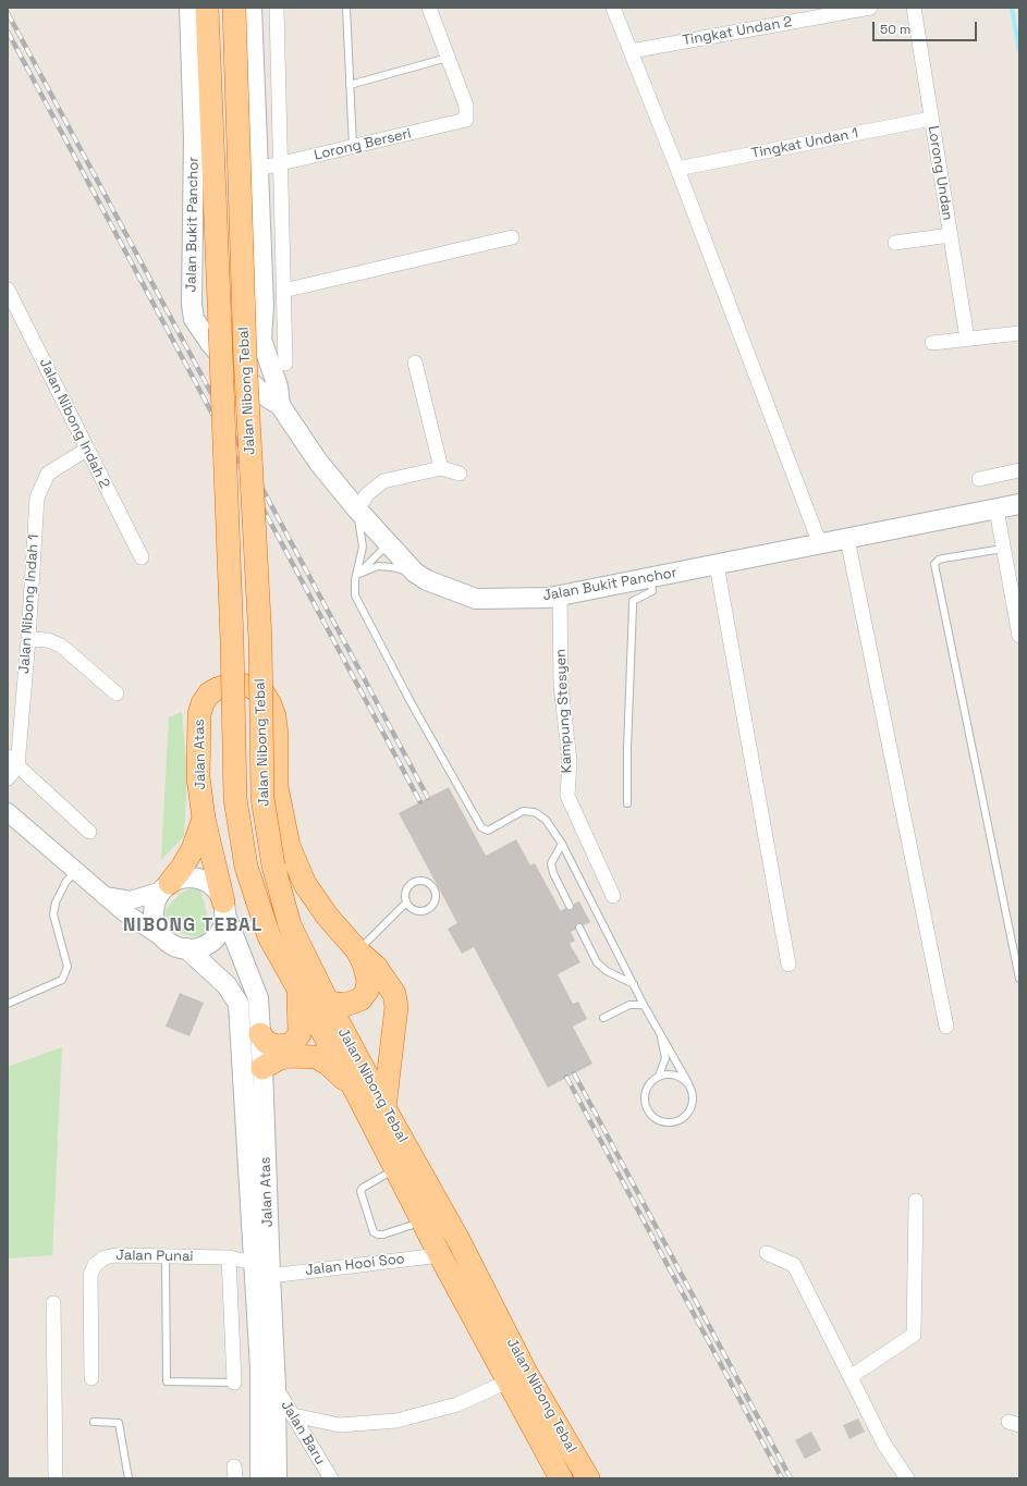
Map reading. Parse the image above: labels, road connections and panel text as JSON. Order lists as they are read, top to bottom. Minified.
{"streets":{"highway":["Jalan Nibong Tebal","Jalan Atas"],"main road":["Jalan Bukit Panchor"],"street":["Tingkat Undan 2","Tingkat Undan 1","Lorong Berseri","Lorong Undan","Jalan Nibong Indah 2","Jalan Nibong Indah 1","Kampung Stesyen","Jalan Punai","Jalan Hooi Soo","Jalan Baru"]},"crossings":[["Tingkat Undan 1","Lorong Undan"],["Lorong Berseri","Jalan Bukit Panchor"],["Jalan Bukit Panchor","Kampung Stesyen"],["Jalan Nibong Tebal","Jalan Hooi Soo"],["Jalan Nibong Indah 2","Jalan Nibong Indah 1"],["Jalan Atas","Jalan Punai"],["Jalan Atas","Jalan Hooi Soo"],["Jalan Atas","Jalan Baru"]],"districts":["NIBONG TEBAL"],"scale_bar":"50 m"}
